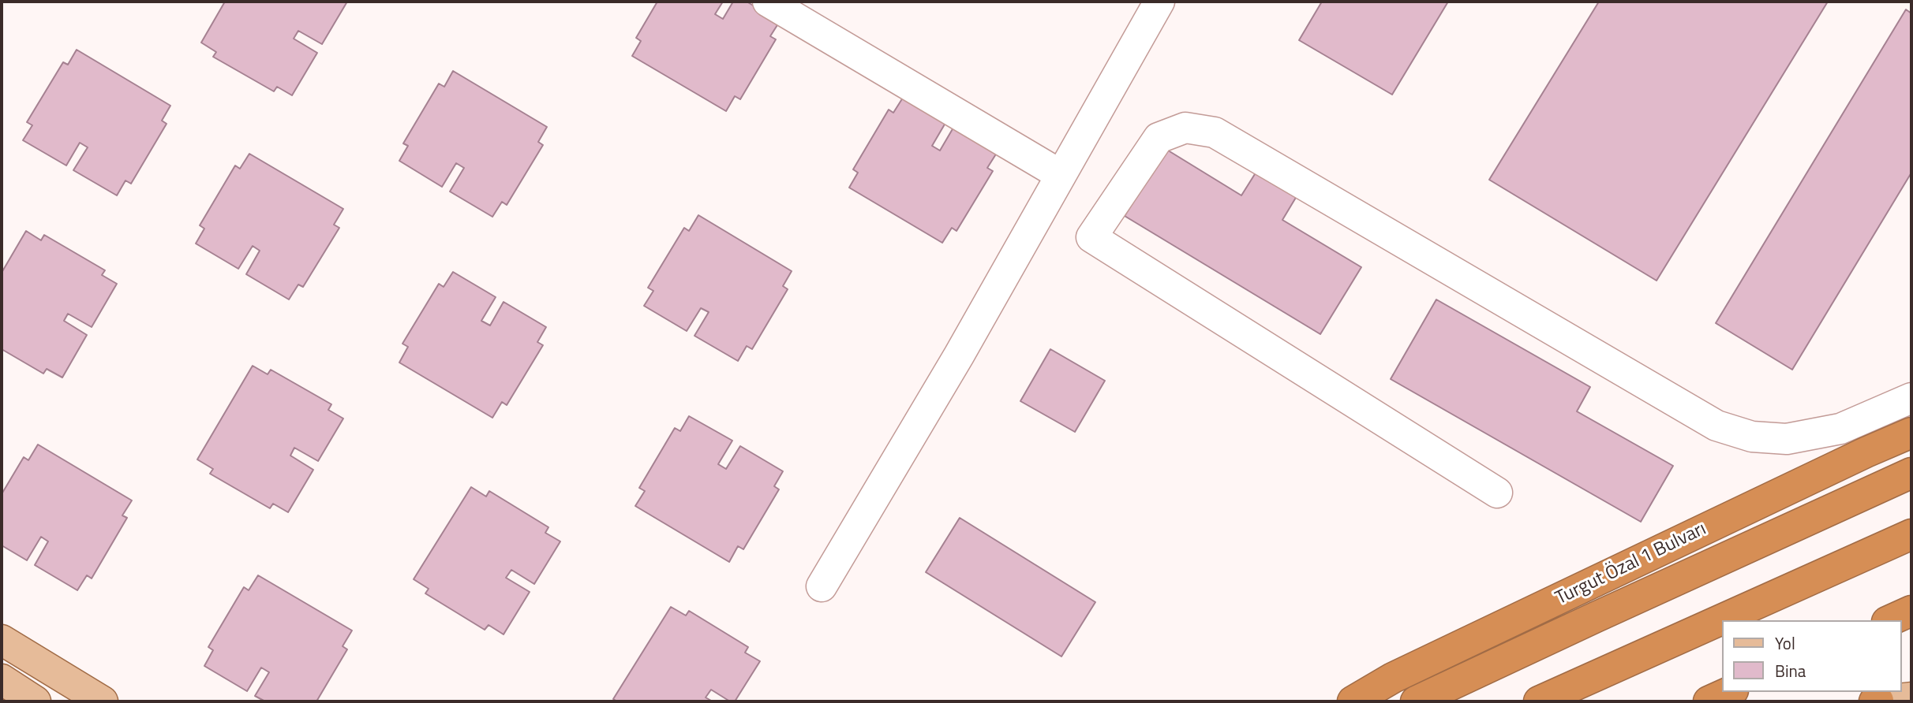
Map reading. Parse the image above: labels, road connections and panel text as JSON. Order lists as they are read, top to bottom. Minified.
{"streets":{"highway":["Turgut Özal 1 Bulvarı"]},"legend":["Yol","Bina"]}
